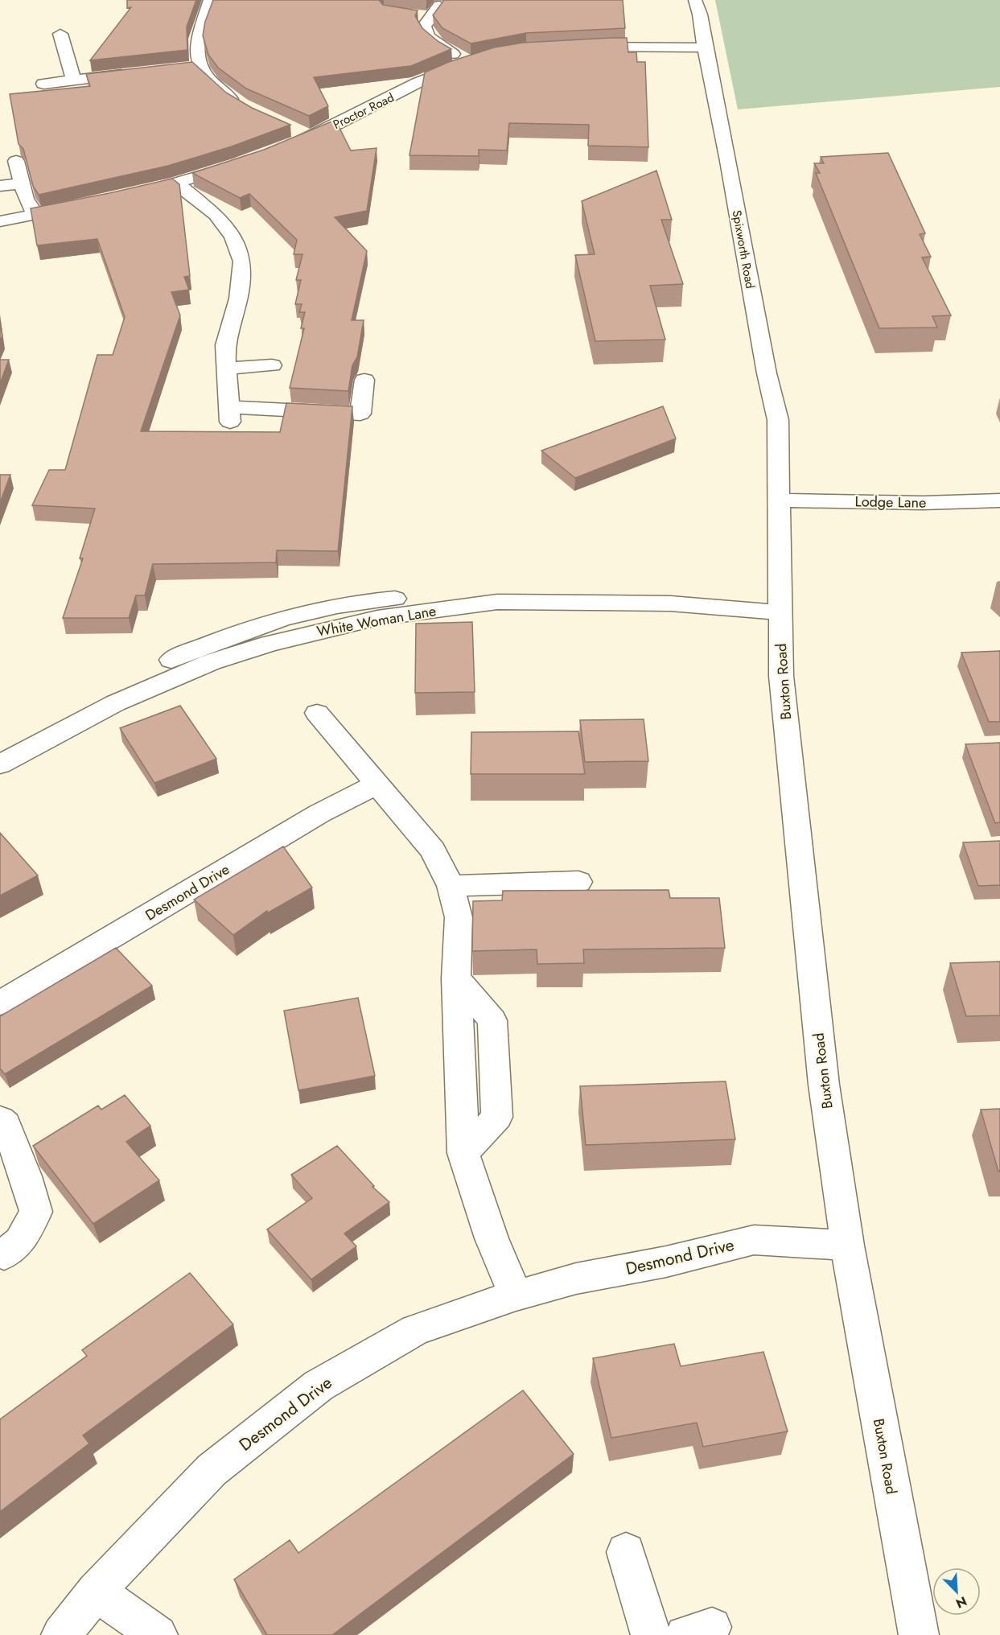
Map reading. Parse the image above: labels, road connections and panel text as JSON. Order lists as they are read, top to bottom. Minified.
{"streets":{"street":["Proctor Road","Spixworth Road","Lodge Lane","White Woman Lane","Buxton Road","Desmond Drive"]},"crossings":[["Spixworth Road","Lodge Lane"],["Spixworth Road","Buxton Road"],["Lodge Lane","Buxton Road"],["White Woman Lane","Buxton Road"],["Buxton Road","Desmond Drive"]],"north":"bottom right"}
